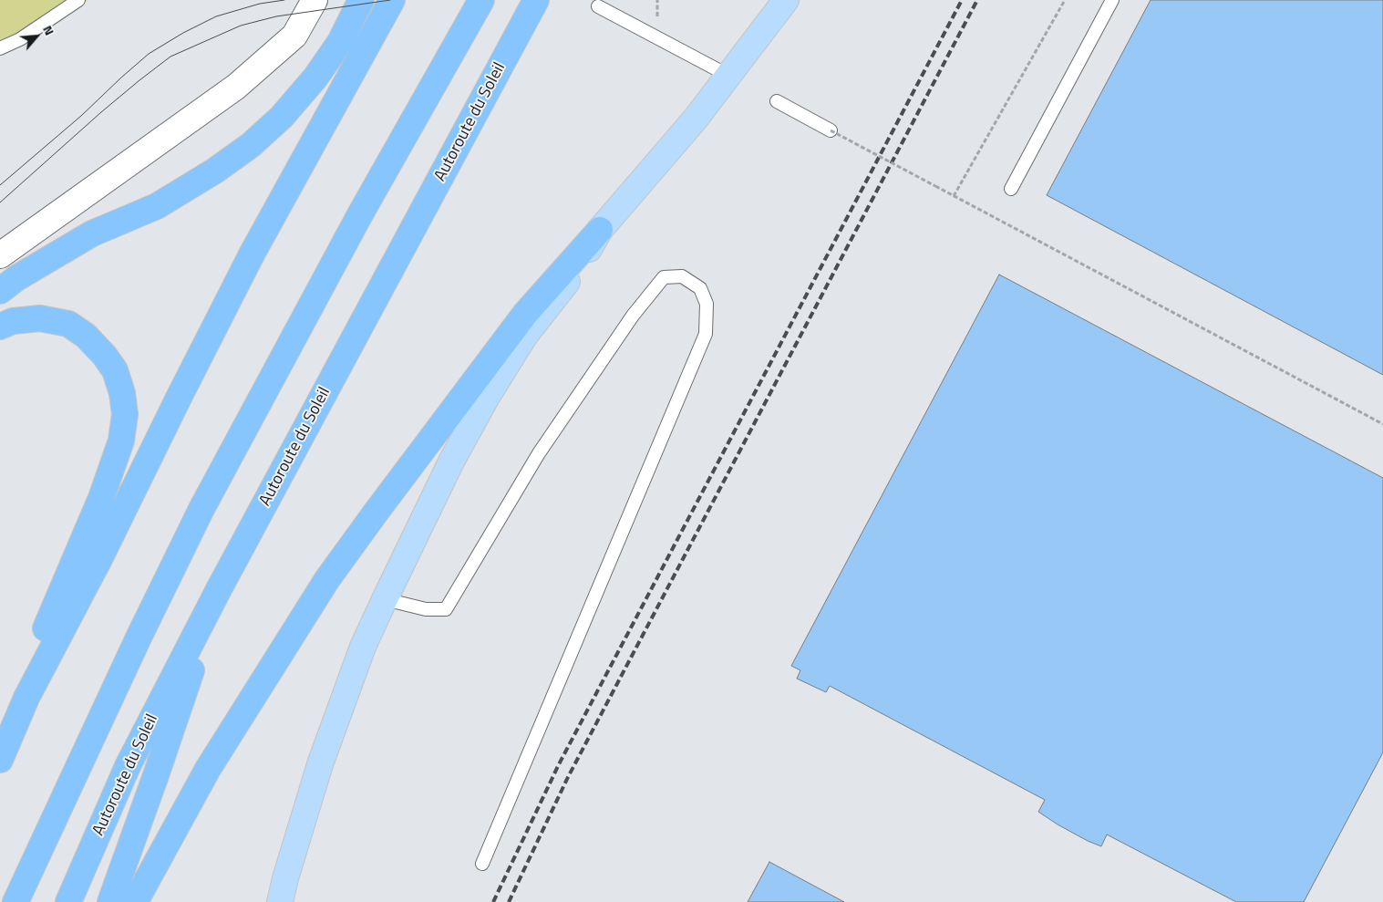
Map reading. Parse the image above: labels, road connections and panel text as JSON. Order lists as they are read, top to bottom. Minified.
{"streets":{"highway":["Autoroute du Soleil"]},"north":"top right"}
